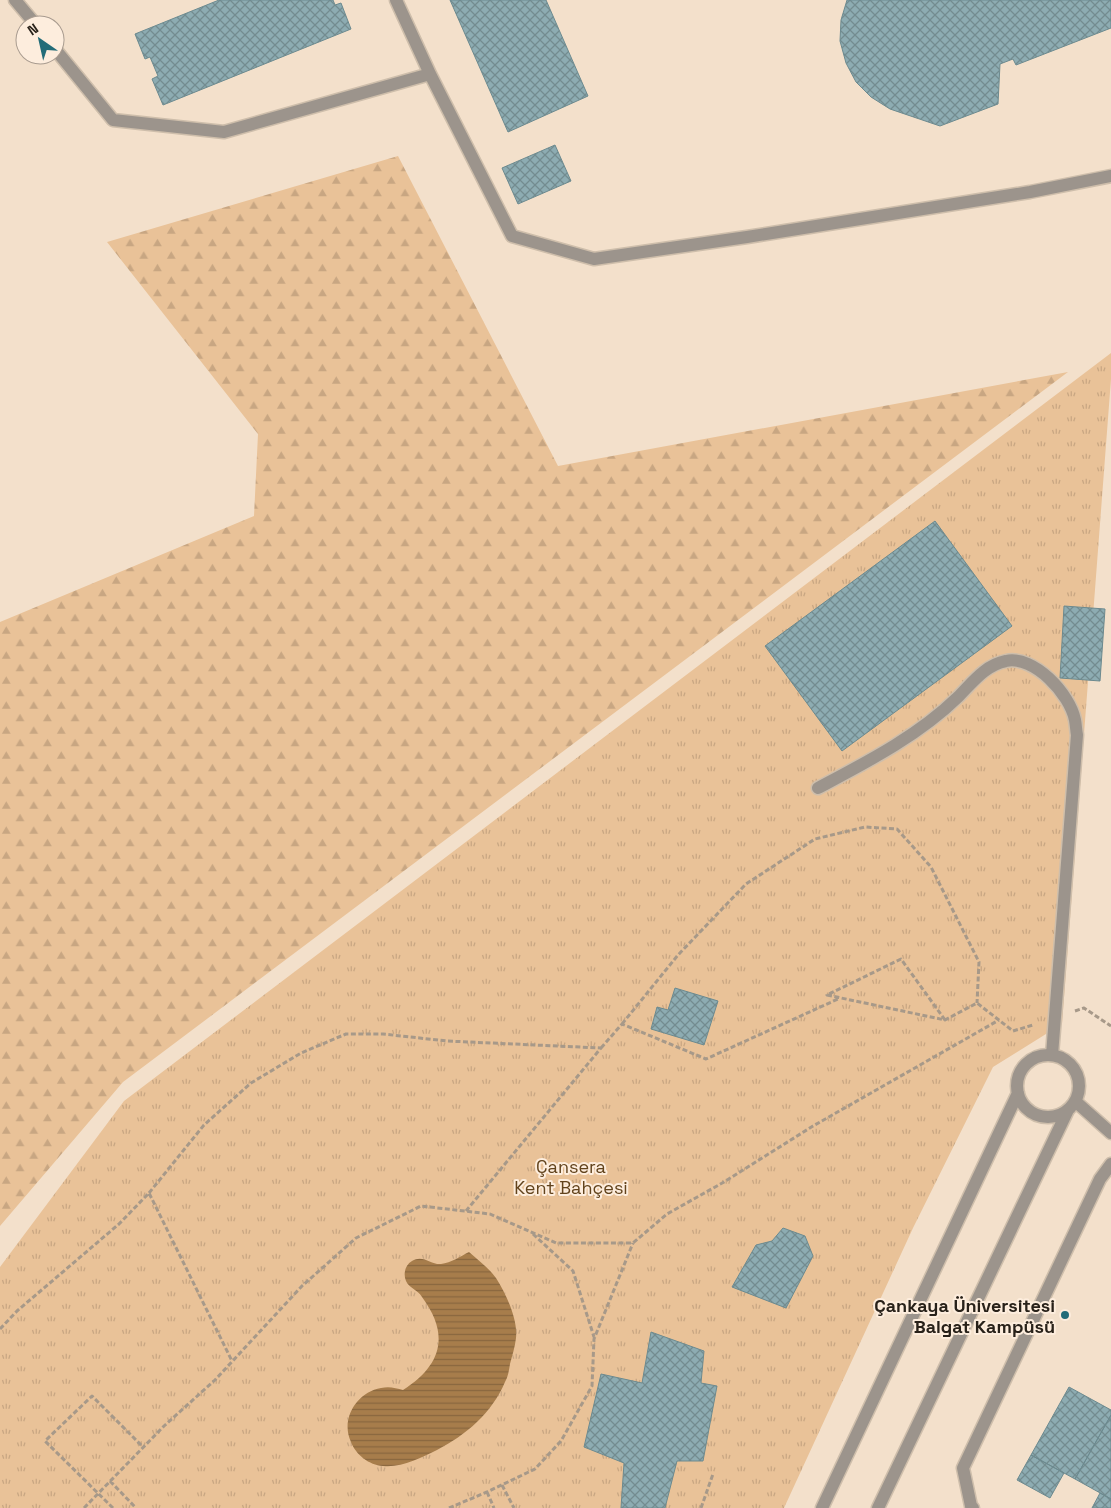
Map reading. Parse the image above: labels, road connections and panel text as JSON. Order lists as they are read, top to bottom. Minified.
{"parks":["Çansera Kent Bahçesi"],"places":["Çankaya Üniversitesi Balgat Kampüsü"],"north":"top left"}
